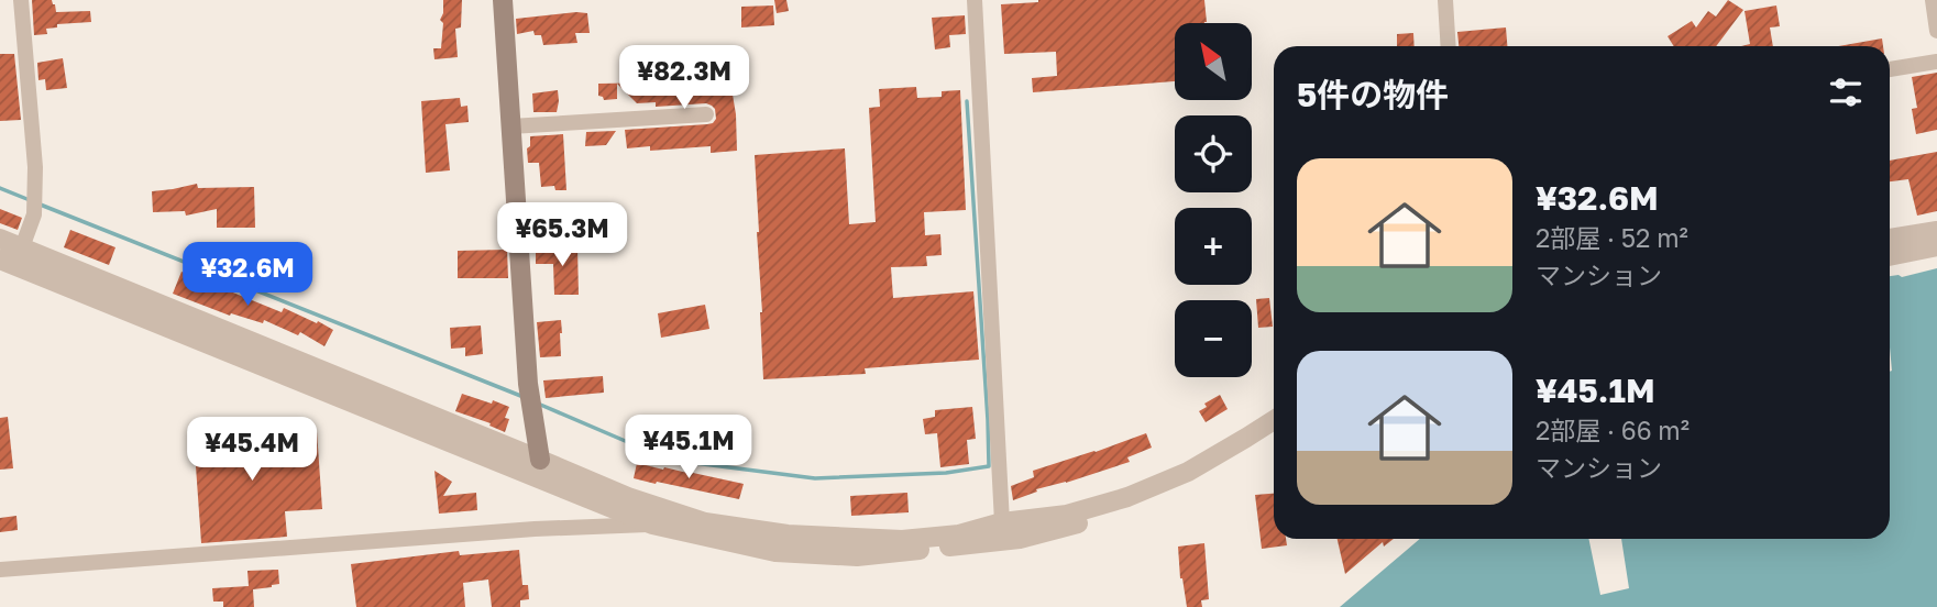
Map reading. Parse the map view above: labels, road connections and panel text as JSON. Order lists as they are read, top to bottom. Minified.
{"north":"top left","page":{"map_buttons":["+","−"],"price":["¥82.3M","¥65.3M","¥32.6M","¥45.1M","¥45.4M"],"heading":"5件の物件","list":[{"name":"¥32.6M","note":"2部屋 · 52 m² · マンション"},{"name":"¥45.1M","note":"2部屋 · 66 m² · マンション"}]}}
